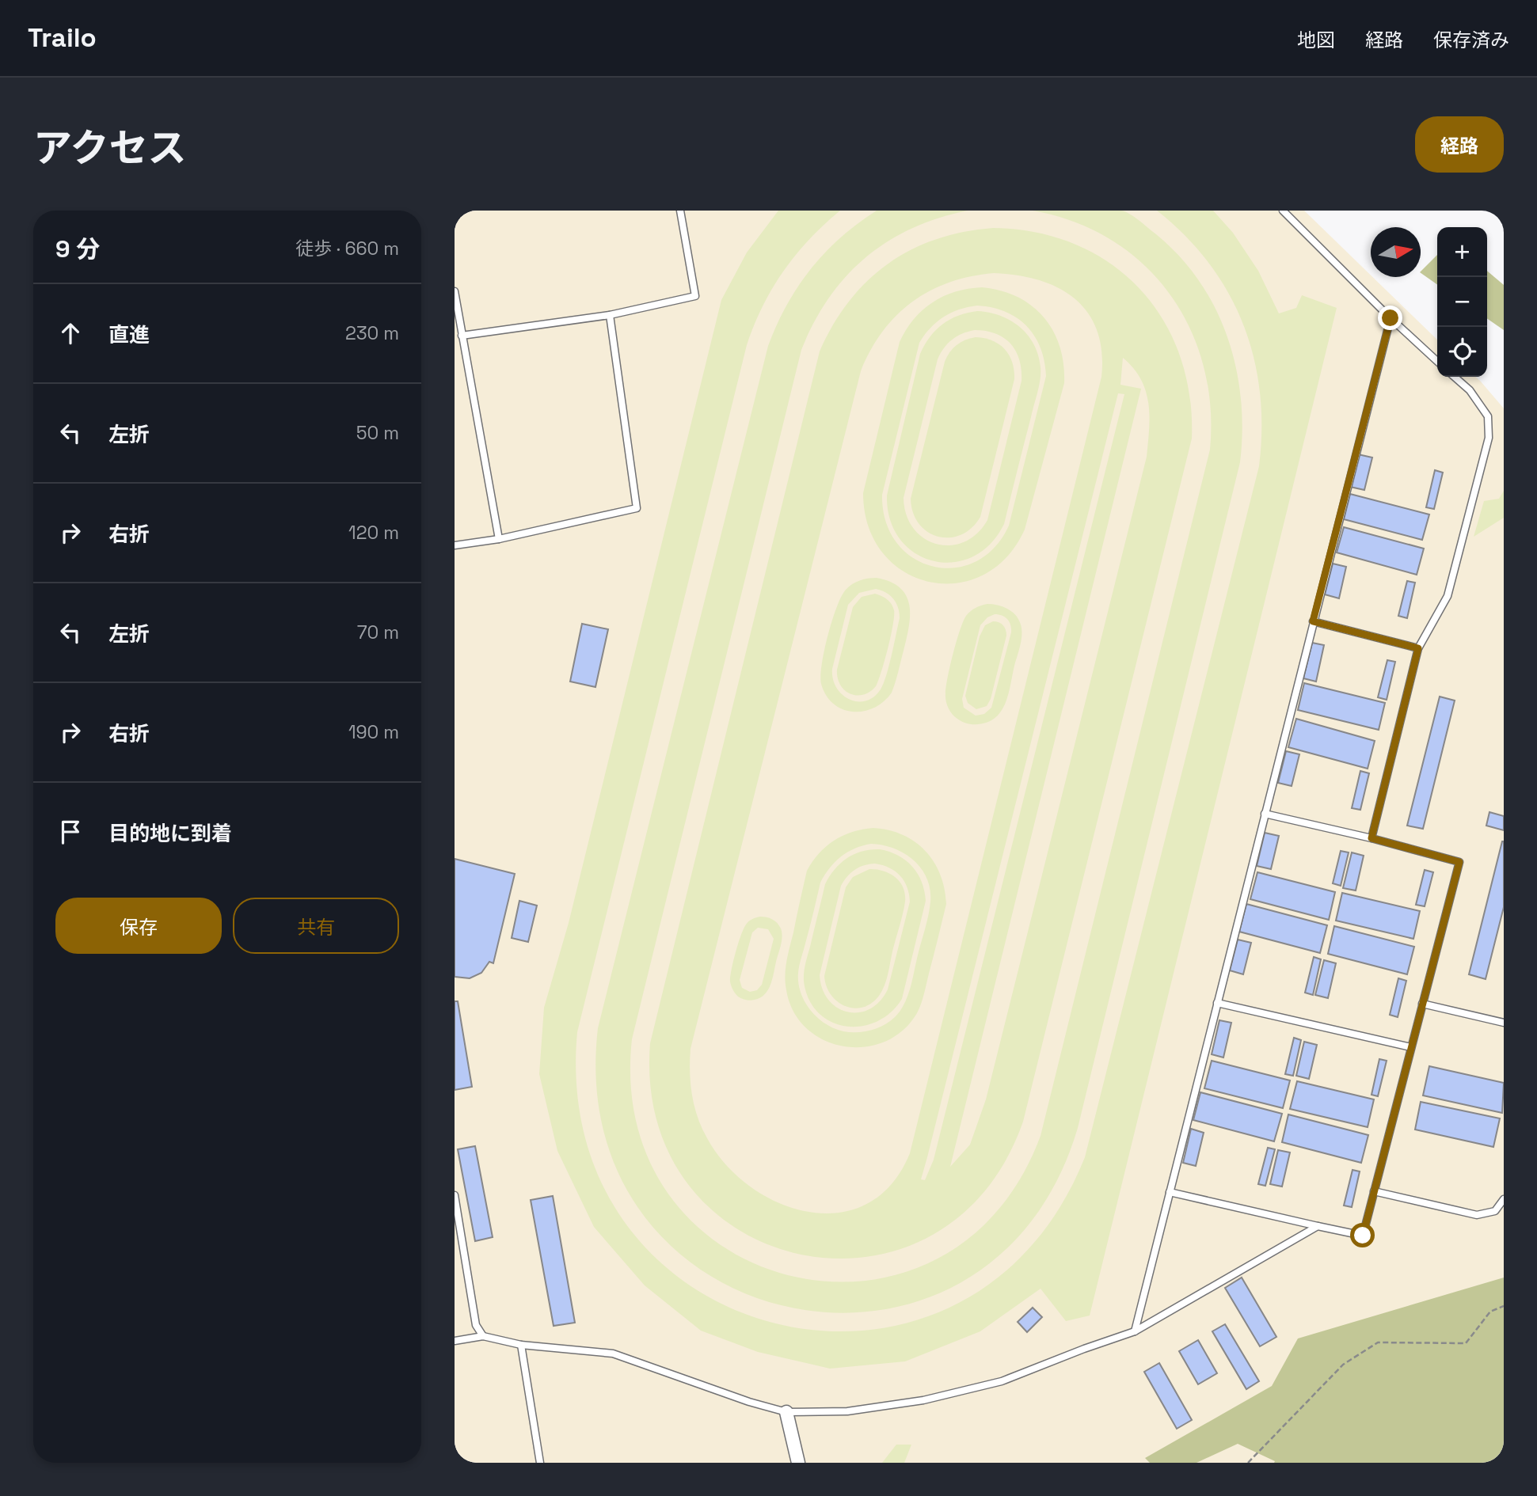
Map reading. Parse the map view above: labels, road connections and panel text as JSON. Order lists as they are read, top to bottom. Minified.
{"north":"right","page":{"header":"Trailo","nav":["地図","経路","保存済み"],"title":"アクセス","buttons":["経路",["保存","共有"]],"heading":["9 分","徒歩 · 660 m"],"map_buttons":["+","−"],"list":[["直進","230 m"],["左折","50 m"],["右折","120 m"],["左折","70 m"],["右折","190 m"],"目的地に到着"]}}
